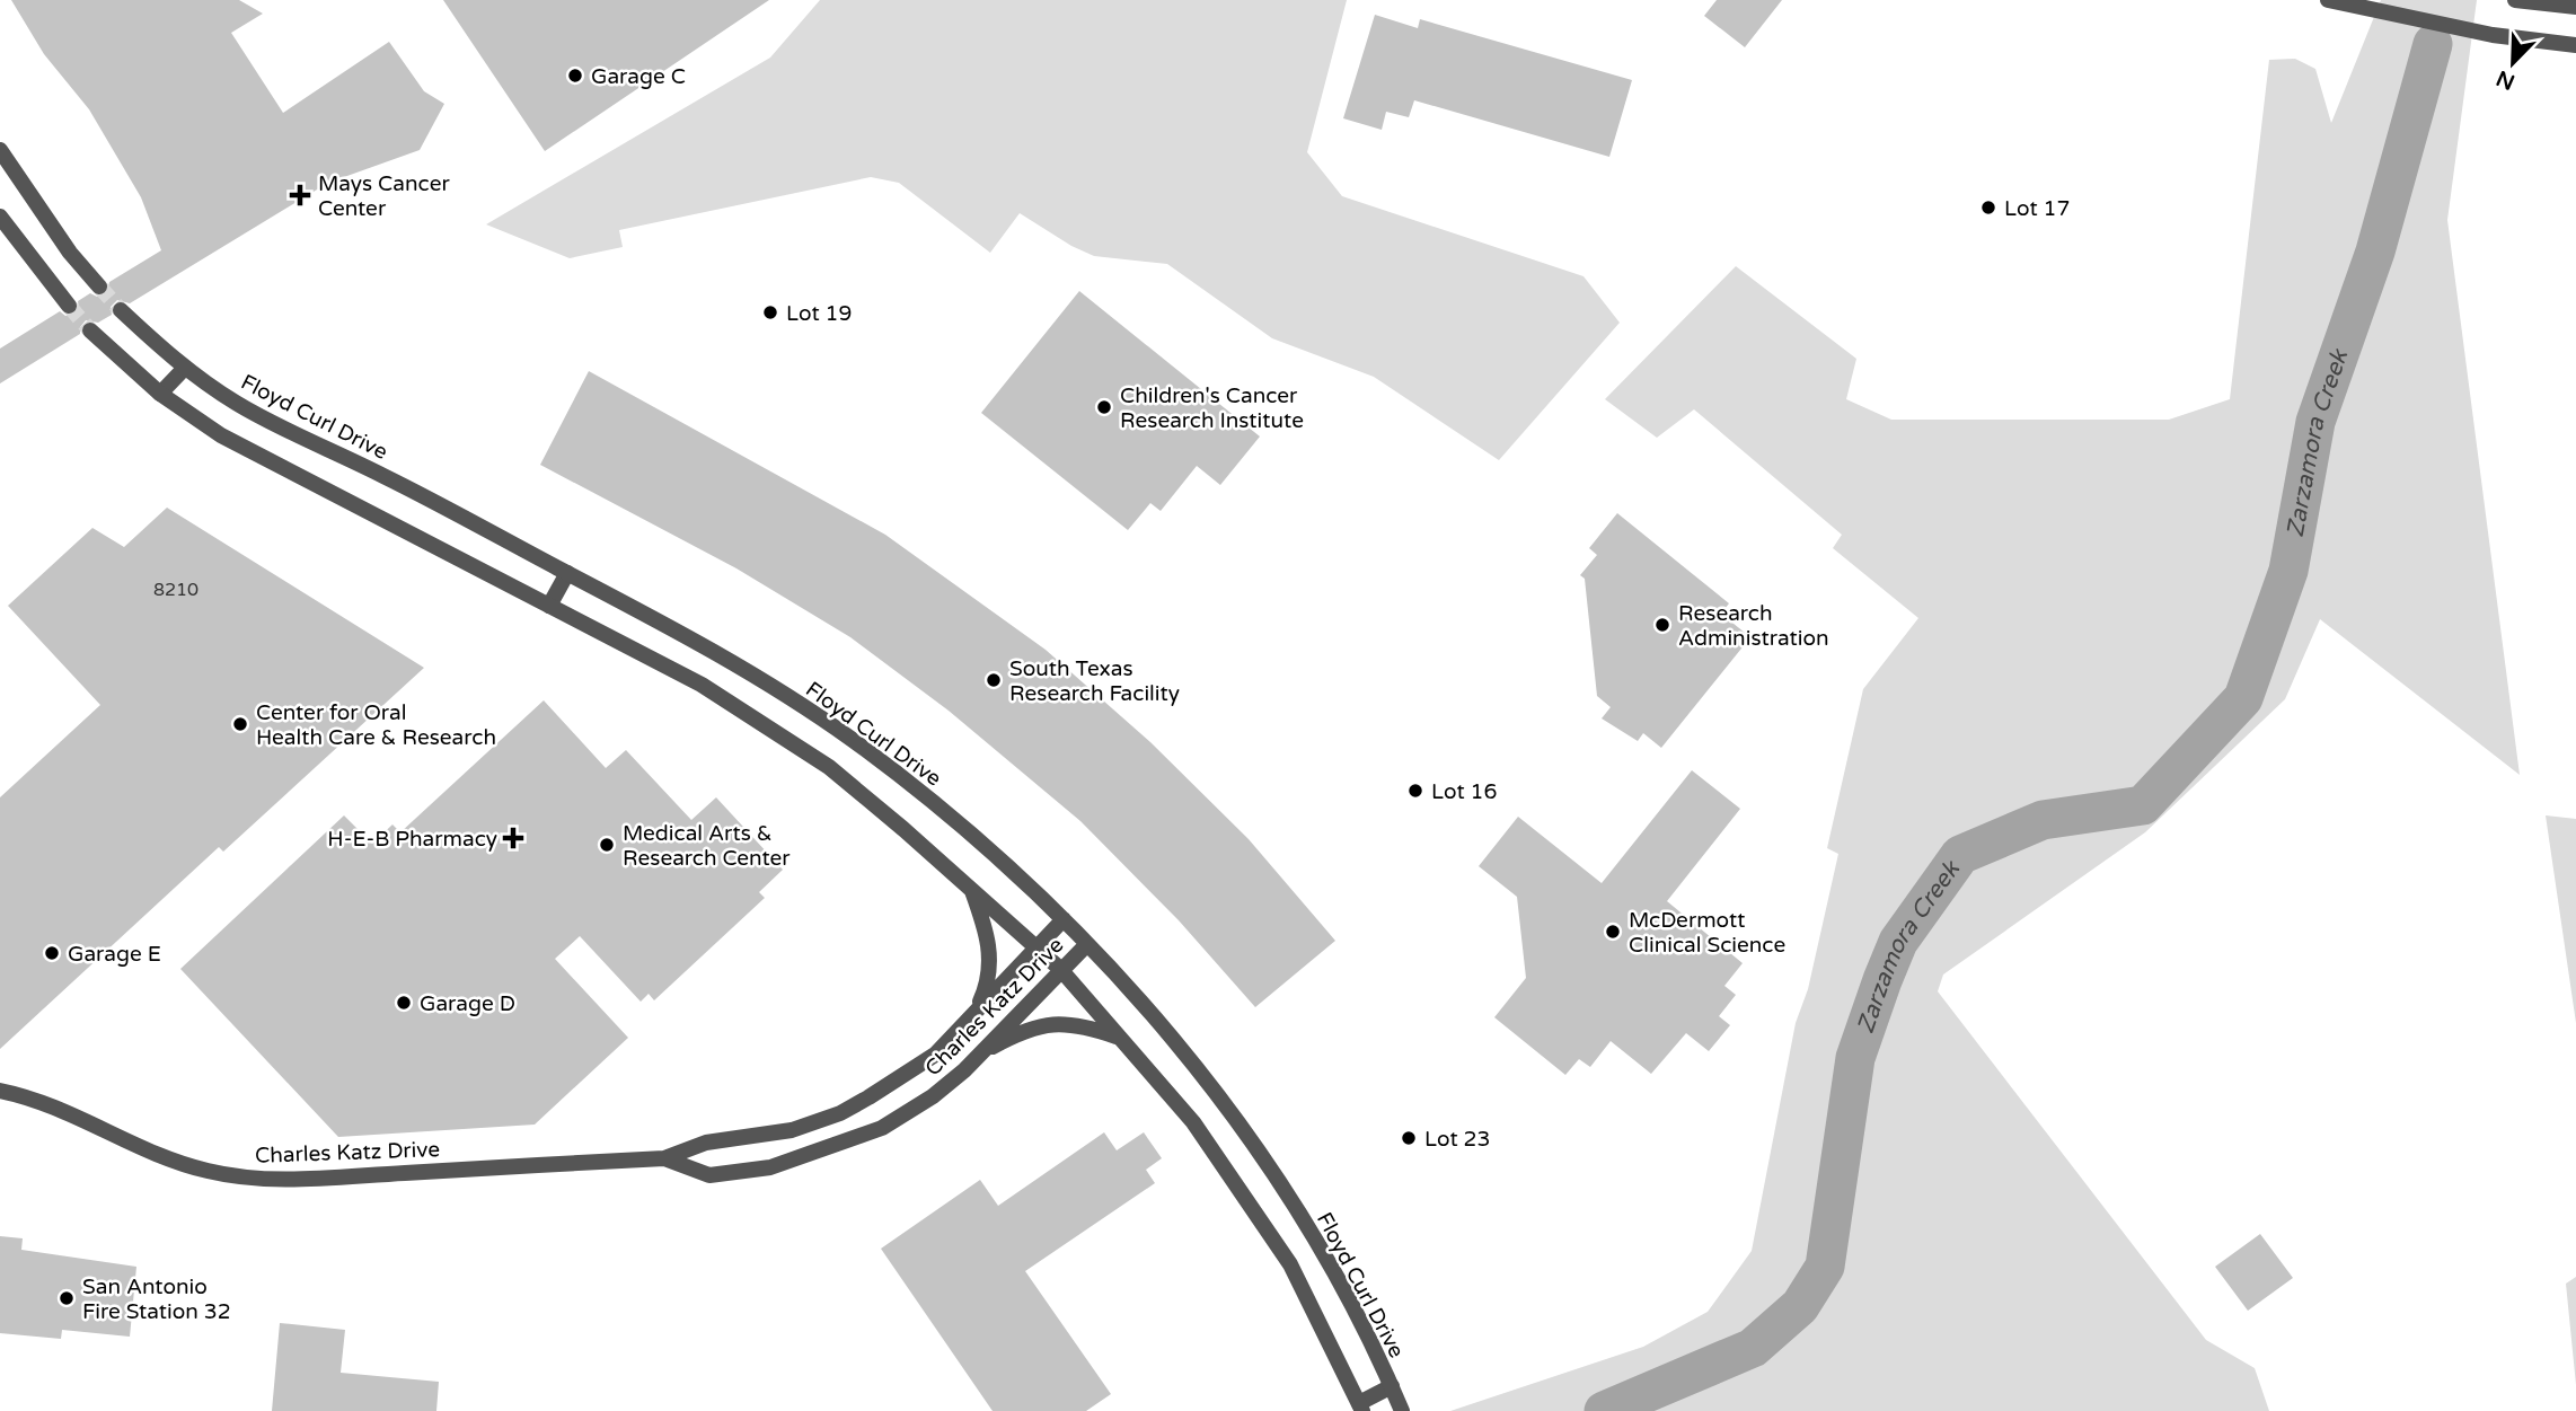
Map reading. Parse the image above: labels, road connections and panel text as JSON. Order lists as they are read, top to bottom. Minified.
{"streets":{"street":["Floyd Curl Drive","Charles Katz Drive"]},"crossings":[["Floyd Curl Drive","Charles Katz Drive"]],"water":["Zarzamora Creek"],"places":{"other":["Garage C","Lot 17","Lot 19","Children's Cancer Research Institute","Research Administration","South Texas Research Facility","Center for Oral Health Care & Research","Lot 16","Medical Arts & Research Center","McDermott Clinical Science","Garage E","Garage D","Lot 23","San Antonio Fire Station 32"],"health":["Mays Cancer Center","H-E-B Pharmacy"]},"house_numbers":["8210"],"north":"bottom left"}
